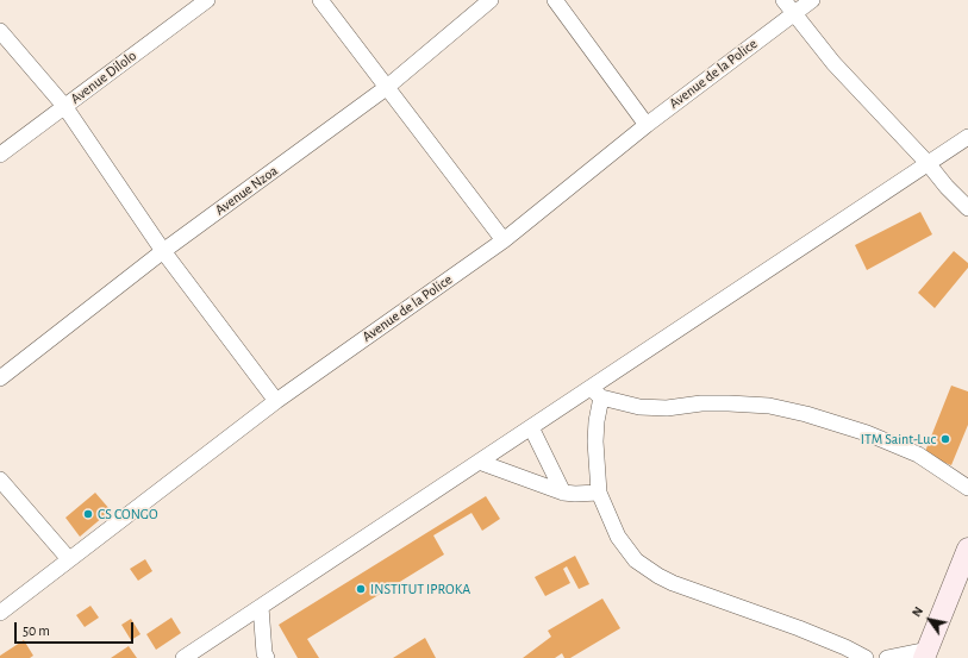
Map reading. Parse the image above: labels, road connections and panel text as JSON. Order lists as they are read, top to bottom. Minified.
{"streets":{"street":["Avenue de la Police","Avenue Dilolo","Avenue Nzoa"]},"places":["ITM Saint-Luc","CS CONGO","INSTITUT IPROKA"],"scale_bar":"50 m","north":"top left"}
